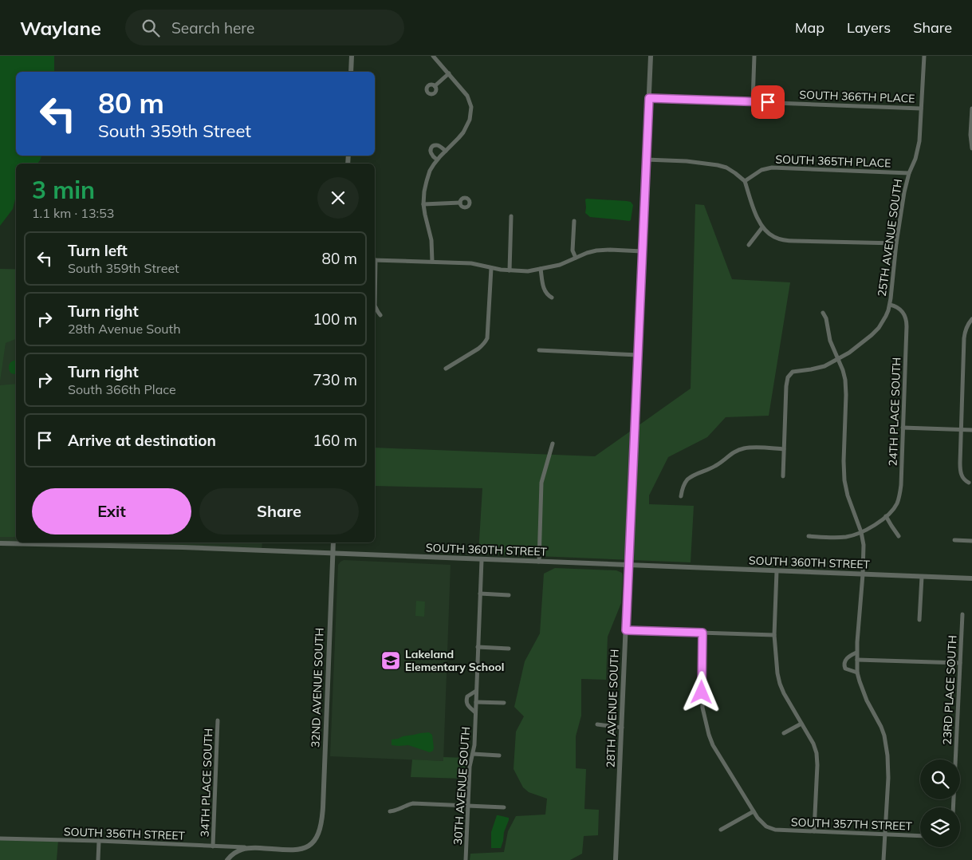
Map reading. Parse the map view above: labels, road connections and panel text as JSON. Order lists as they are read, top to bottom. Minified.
{"streets":{"street":["SOUTH 366TH PLACE","SOUTH 365TH PLACE","25TH AVENUE SOUTH","24TH PLACE SOUTH","SOUTH 360TH STREET","32ND AVENUE SOUTH","23RD PLACE SOUTH","28TH AVENUE SOUTH","34TH PLACE SOUTH","30TH AVENUE SOUTH","SOUTH 357TH STREET","SOUTH 356TH STREET"]},"crossings":[["SOUTH 366TH PLACE","25TH AVENUE SOUTH"],["SOUTH 366TH PLACE","28TH AVENUE SOUTH"],["SOUTH 365TH PLACE","25TH AVENUE SOUTH"],["25TH AVENUE SOUTH","24TH PLACE SOUTH"],["SOUTH 360TH STREET","32ND AVENUE SOUTH"],["SOUTH 360TH STREET","28TH AVENUE SOUTH"],["SOUTH 360TH STREET","30TH AVENUE SOUTH"],["32ND AVENUE SOUTH","SOUTH 356TH STREET"],["34TH PLACE SOUTH","SOUTH 356TH STREET"]],"places":{"school or university":["Lakeland Elementary School"]},"page":{"header":"Waylane","search":"Search here","nav":["Map","Layers","Share"],"turn":["80 m","South 359th Street"],"heading":["3 min","1.1 km · 13:53"],"list":[{"name":"Turn left","note":"South 359th Street","value":"80 m"},{"name":"Turn right","note":"28th Avenue South","value":"100 m"},{"name":"Turn right","note":"South 366th Place","value":"730 m"},{"name":"Arrive at destination","value":"160 m"}],"buttons":["Exit","Share"]}}
